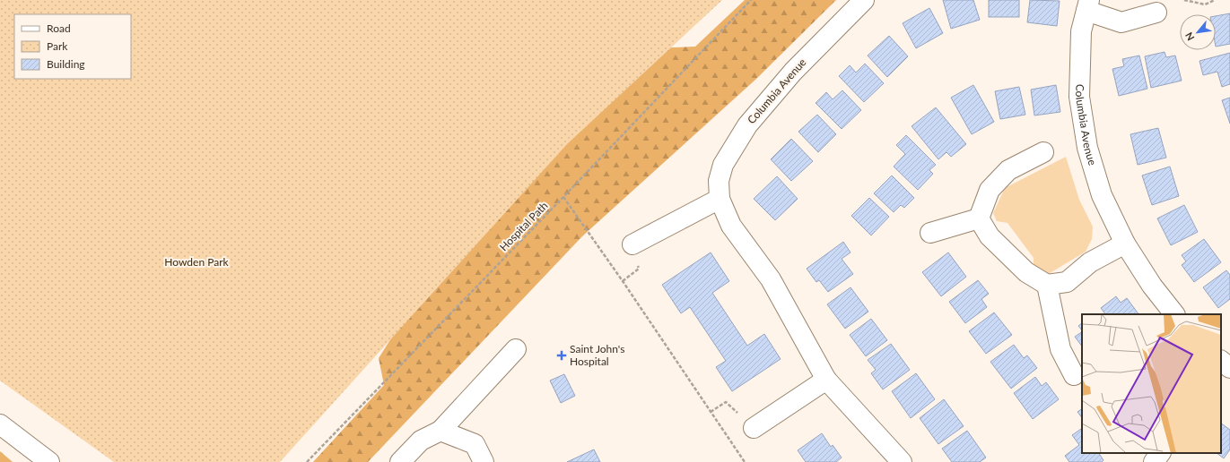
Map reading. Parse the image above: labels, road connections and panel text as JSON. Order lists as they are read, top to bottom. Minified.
{"streets":{"street":["Columbia Avenue"],"path":["Hospital Path"]},"parks":["Howden Park"],"places":{"health":["Saint John's Hospital"]},"legend":["Road","Park","Building"],"north":"bottom left"}
